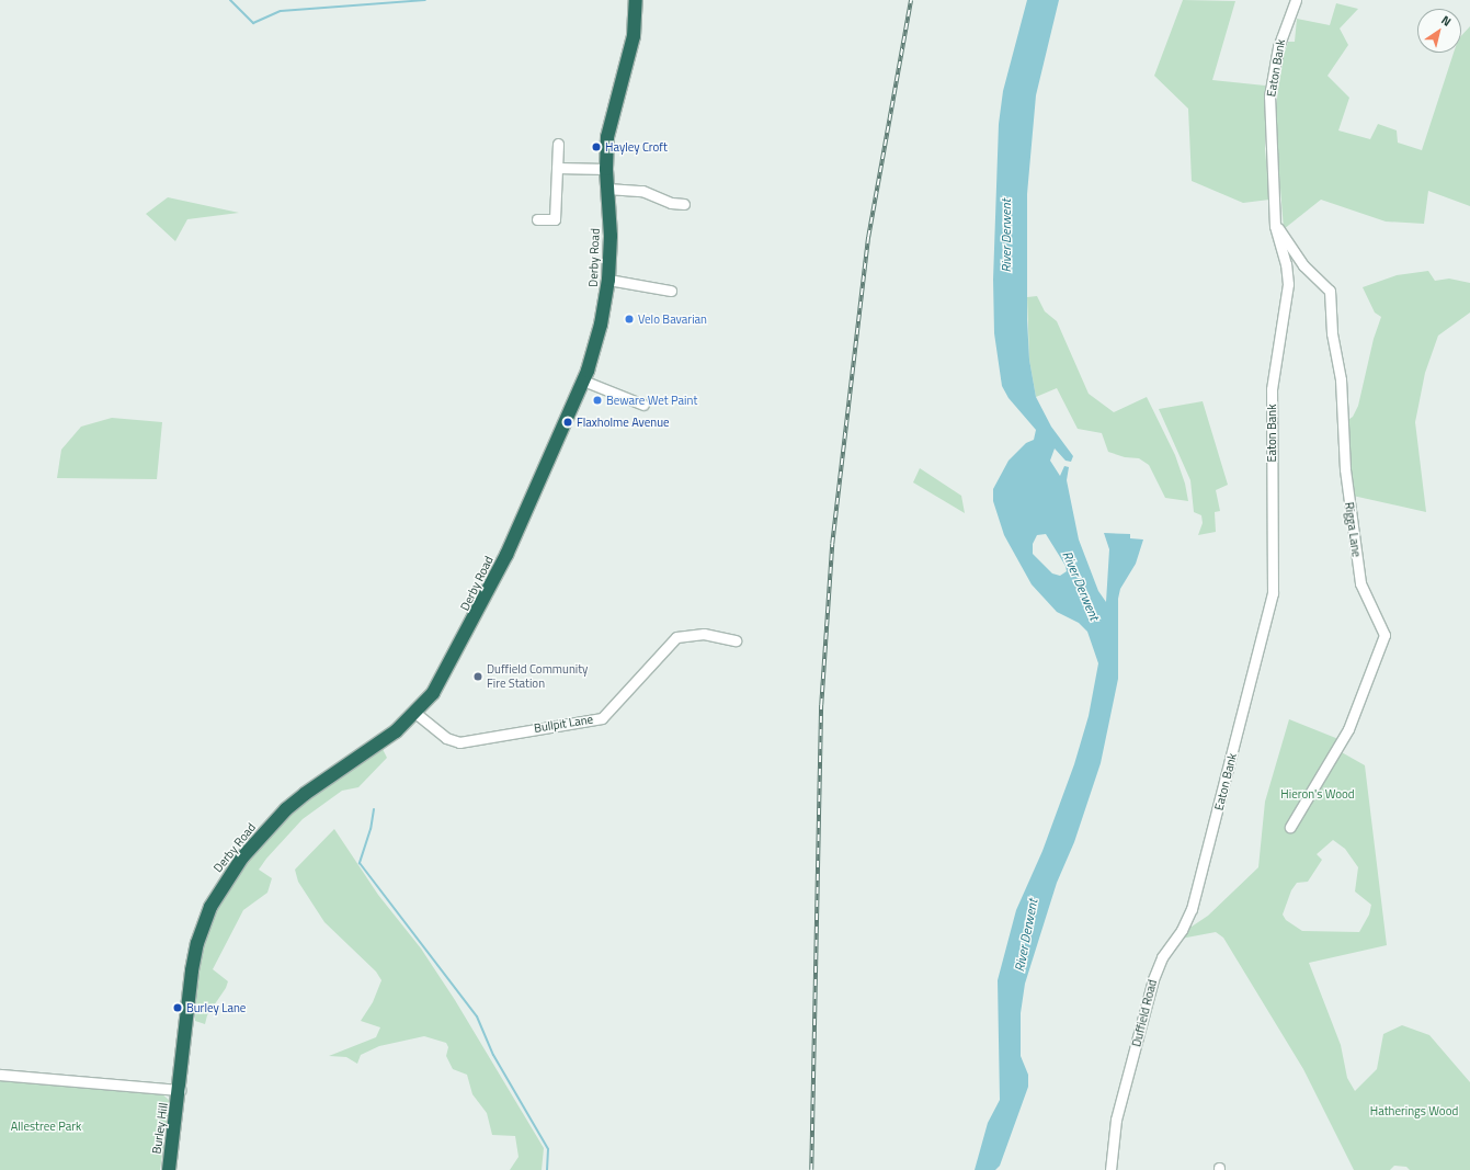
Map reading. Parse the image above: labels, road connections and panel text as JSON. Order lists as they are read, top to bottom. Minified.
{"streets":{"highway":["Derby Road","Burley Hill"],"street":["Eaton Bank","Rigga Lane","Bullpit Lane","Duffield Road"]},"crossings":[["Eaton Bank","Rigga Lane"],["Eaton Bank","Duffield Road"],["Derby Road","Bullpit Lane"],["Derby Road","Burley Hill"]],"water":["River Derwent"],"parks":["Hieron's Wood","Hatherings Wood","Allestree Park"],"places":["Hayley Croft","Velo Bavarian","Beware Wet Paint","Flaxholme Avenue","Duffield Community Fire Station","Burley Lane"],"north":"top right"}
